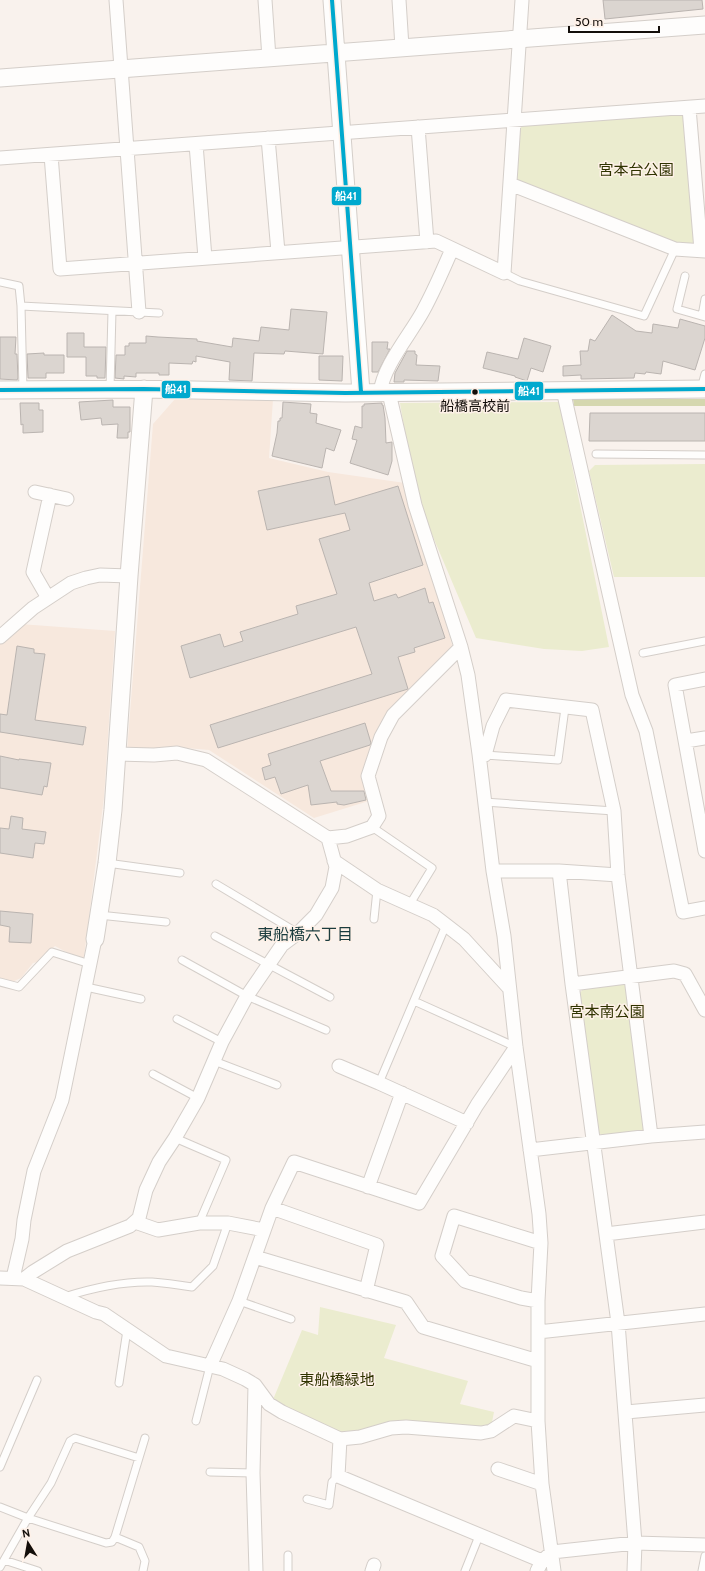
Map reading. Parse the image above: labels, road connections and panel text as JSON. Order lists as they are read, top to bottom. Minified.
{"districts":["東船橋六丁目"],"parks":["宮本台公園","宮本南公園","東船橋緑地"],"places":["船橋高校前"],"lines":["transit line 船41"],"scale_bar":"50 m","north":"top"}
